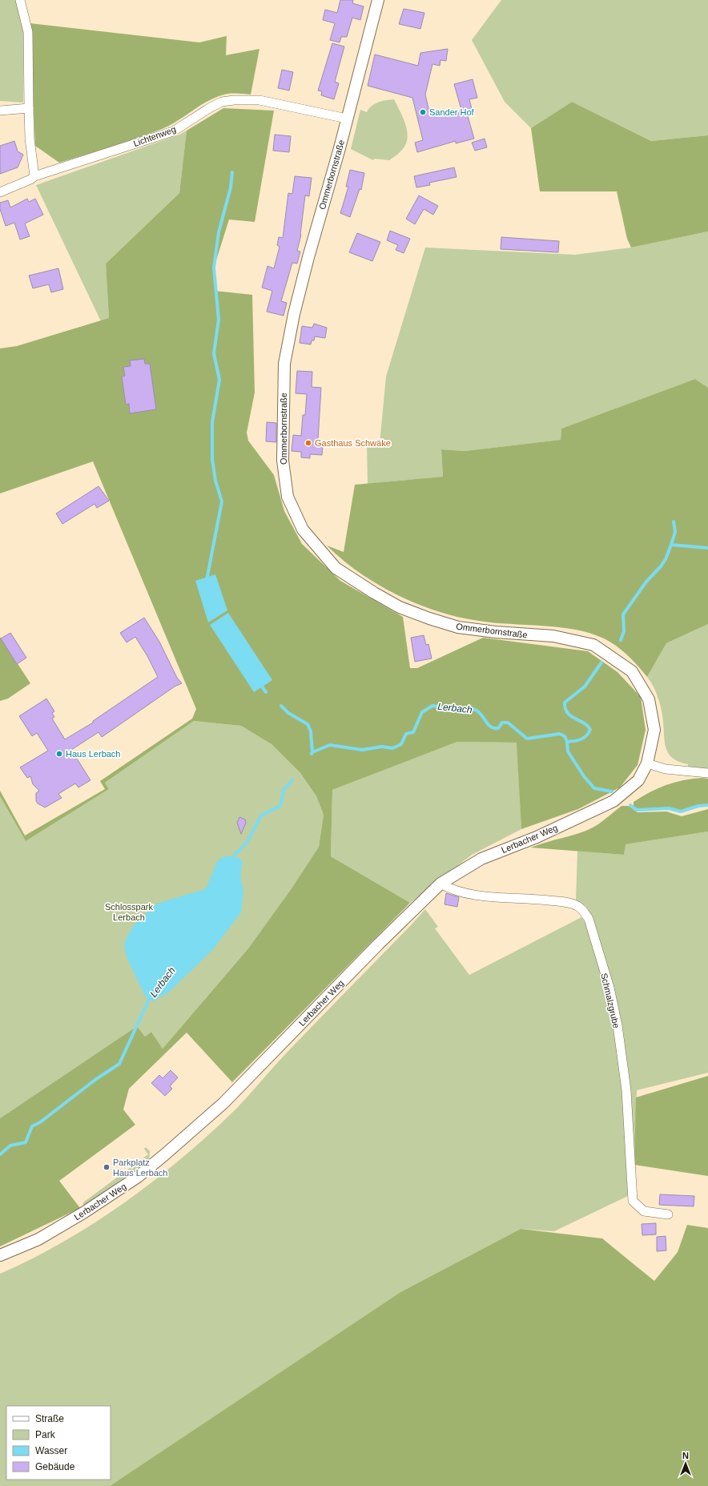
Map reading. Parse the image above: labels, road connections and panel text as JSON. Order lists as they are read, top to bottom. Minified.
{"streets":{"street":["Lichtenweg","Ommerbornstraße","Lerbacher Weg","Schmalzgrube"]},"crossings":[["Lichtenweg","Ommerbornstraße"],["Ommerbornstraße","Lerbacher Weg"],["Lerbacher Weg","Schmalzgrube"]],"water":["Lerbach"],"parks":["Schlosspark Lerbach"],"places":["Sander Hof","Gasthaus Schwäke","Haus Lerbach","Parkplatz Haus Lerbach"],"legend":["Straße","Park","Wasser","Gebäude"],"north":"top"}
